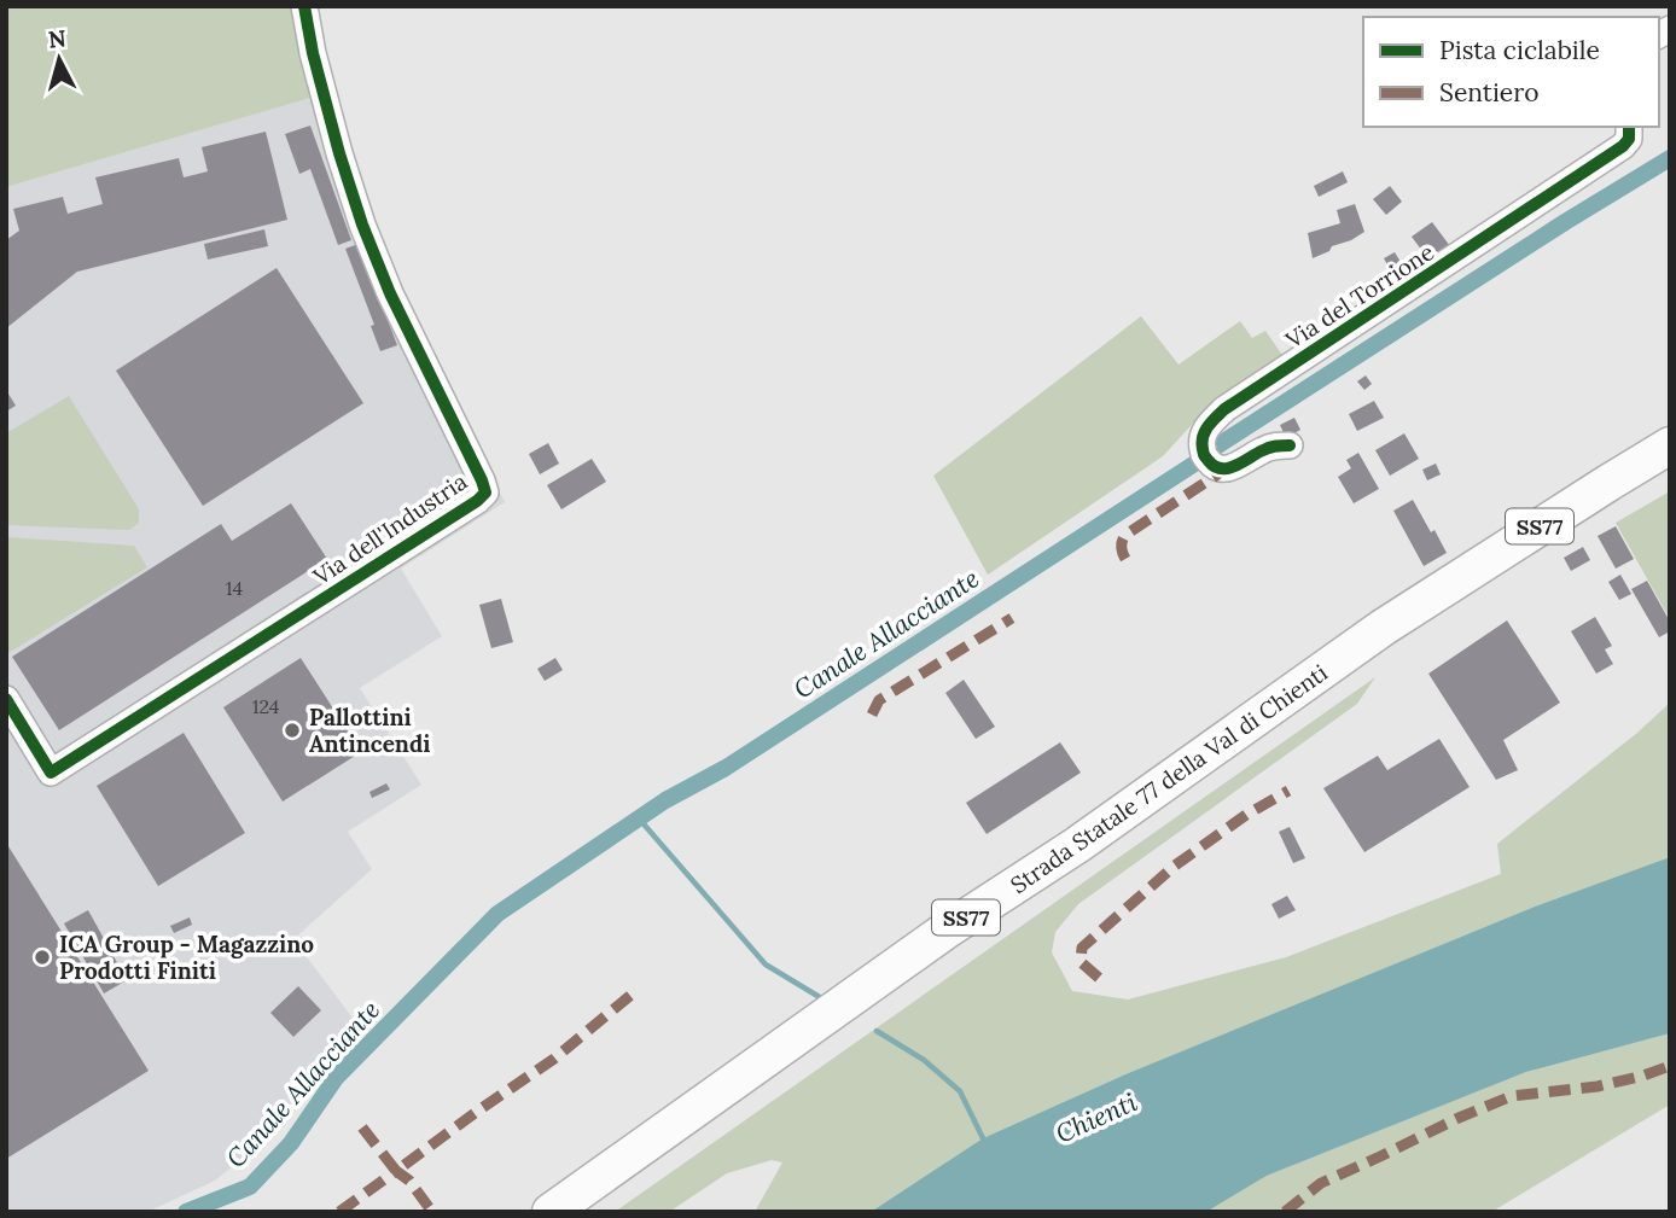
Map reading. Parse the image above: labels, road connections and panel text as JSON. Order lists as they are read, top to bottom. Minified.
{"streets":{"highway":["SS77","Strada Statale 77 della Val di Chienti"],"street":["Via del Torrione","Via dell'Industria"]},"water":["Canale Allacciante","Chienti"],"places":["Pallottini Antincendi","ICA Group - Magazzino Prodotti Finiti"],"house_numbers":["14","124"],"legend":["Pista ciclabile","Sentiero"],"north":"top"}
